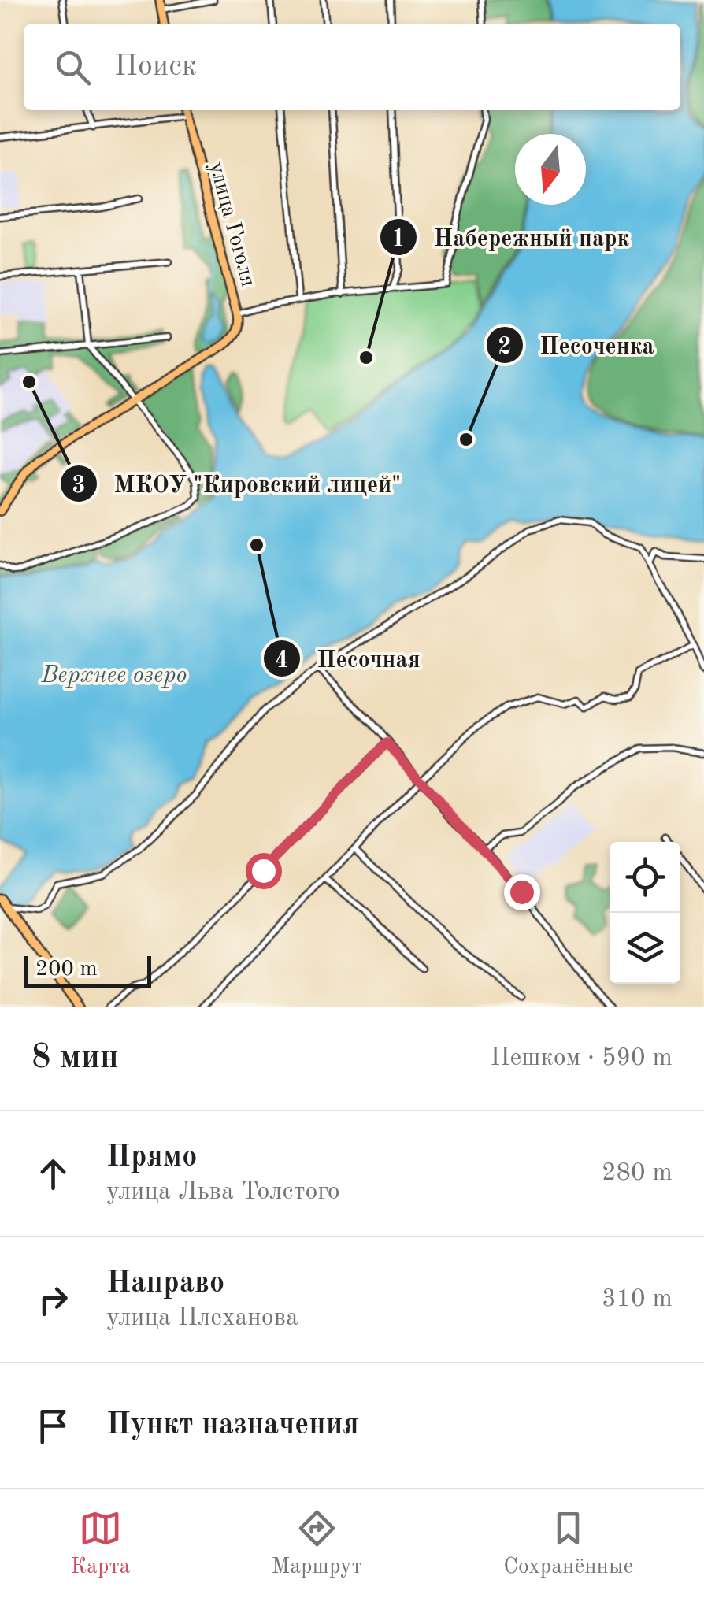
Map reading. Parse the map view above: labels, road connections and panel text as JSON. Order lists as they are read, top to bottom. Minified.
{"streets":{"main road":["улица Гоголя"]},"water":["Верхнее озеро"],"places":["Набережный парк","МКОУ \"Кировский лицей\"","Песоченка","Песочная"],"scale_bar":"200 m","north":"bottom","page":{"search":"Поиск","scale":"200 m","heading":["8 мин","Пешком · 590 m"],"list":[["Прямо","улица Льва Толстого","280 m"],["Направо","улица Плеханова","310 m"],"Пункт назначения"],"nav":["Карта","Маршрут","Сохранённые"]}}
